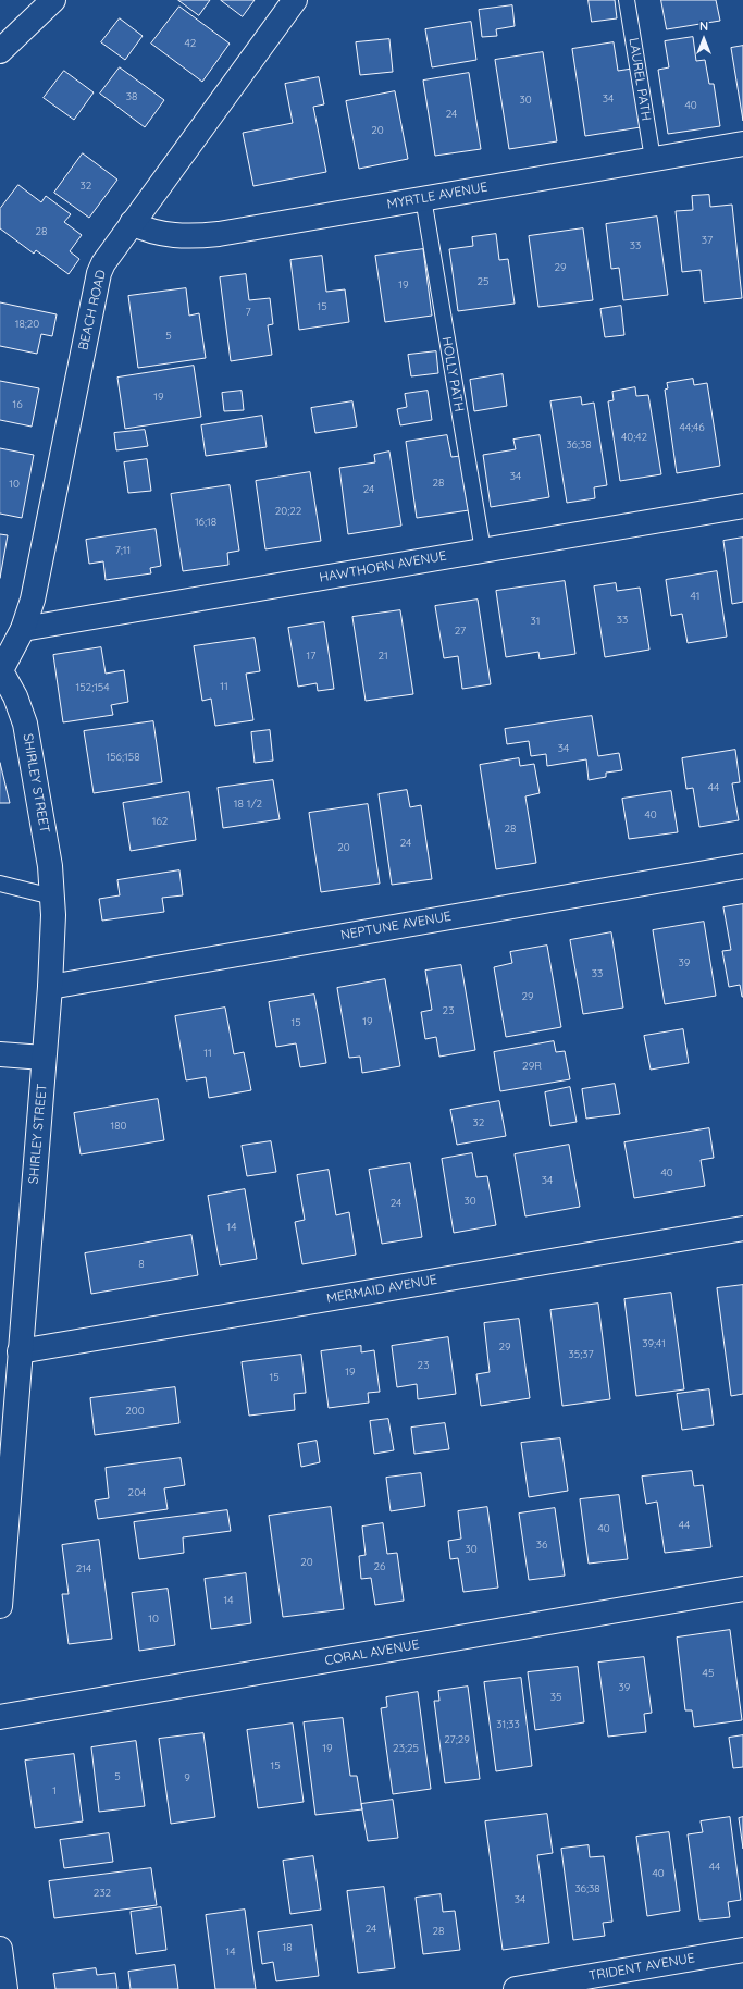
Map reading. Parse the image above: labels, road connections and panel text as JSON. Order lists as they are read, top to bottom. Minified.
{"streets":{"street":["MYRTLE AVENUE","BEACH ROAD","HAWTHORN AVENUE","SHIRLEY STREET","NEPTUNE AVENUE","MERMAID AVENUE","CORAL AVENUE","TRIDENT AVENUE"],"lane":["LAUREL PATH","HOLLY PATH"]},"crossings":[["LAUREL PATH","MYRTLE AVENUE"],["MYRTLE AVENUE","BEACH ROAD"],["MYRTLE AVENUE","HOLLY PATH"],["BEACH ROAD","HAWTHORN AVENUE"],["BEACH ROAD","SHIRLEY STREET"],["HOLLY PATH","HAWTHORN AVENUE"],["SHIRLEY STREET","NEPTUNE AVENUE"],["SHIRLEY STREET","MERMAID AVENUE"]],"house_numbers":["42","38","34","30","40","24","20","32","28","37","33","29","25","19","15","7","18;20","5","19","16","44;46","40;42","36;38","34","28","10","24","20;22","16;18","7;11","41","33","31","27","17","21","11","152;154","34","156;158","44","18 1/2","40","162","28","24","20","39","33","29","23","19","15","11","29R","32","180","40","34","30","24","14","8","39;41","29","35;37","23","19","15","200","204","44","40","36","30","20","26","214","14","10","45","39","35","31;33","27;29","19","23;25","15","5","9","1","44","40","36;38","232","34","24","28","18","14"],"north":"top"}
